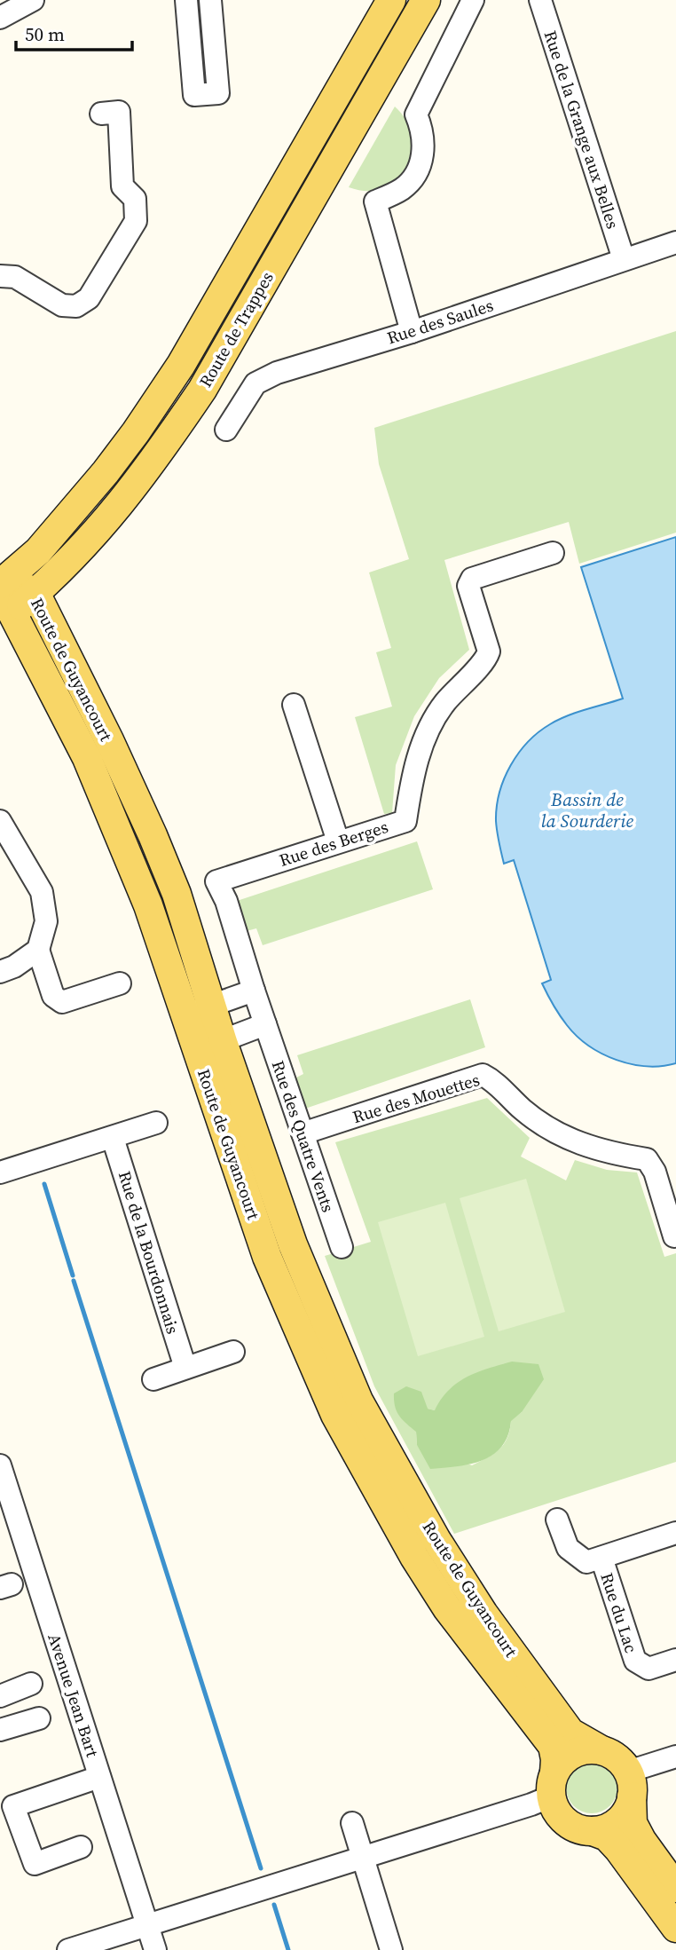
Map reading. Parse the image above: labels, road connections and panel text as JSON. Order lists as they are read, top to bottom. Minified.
{"streets":{"main road":["Route de Trappes","Route de Guyancourt"],"street":["Rue de la Grange aux Belles","Rue des Saules","Rue des Berges","Rue des Mouettes","Rue des Quatre Vents","Rue de la Bourdonnais","Rue du Lac","Avenue Jean Bart"]},"crossings":[["Rue de la Grange aux Belles","Rue des Saules"],["Route de Trappes","Route de Guyancourt"],["Rue des Berges","Rue des Quatre Vents"],["Rue des Mouettes","Rue des Quatre Vents"]],"water":["Bassin de la Sourderie"],"scale_bar":"50 m"}
